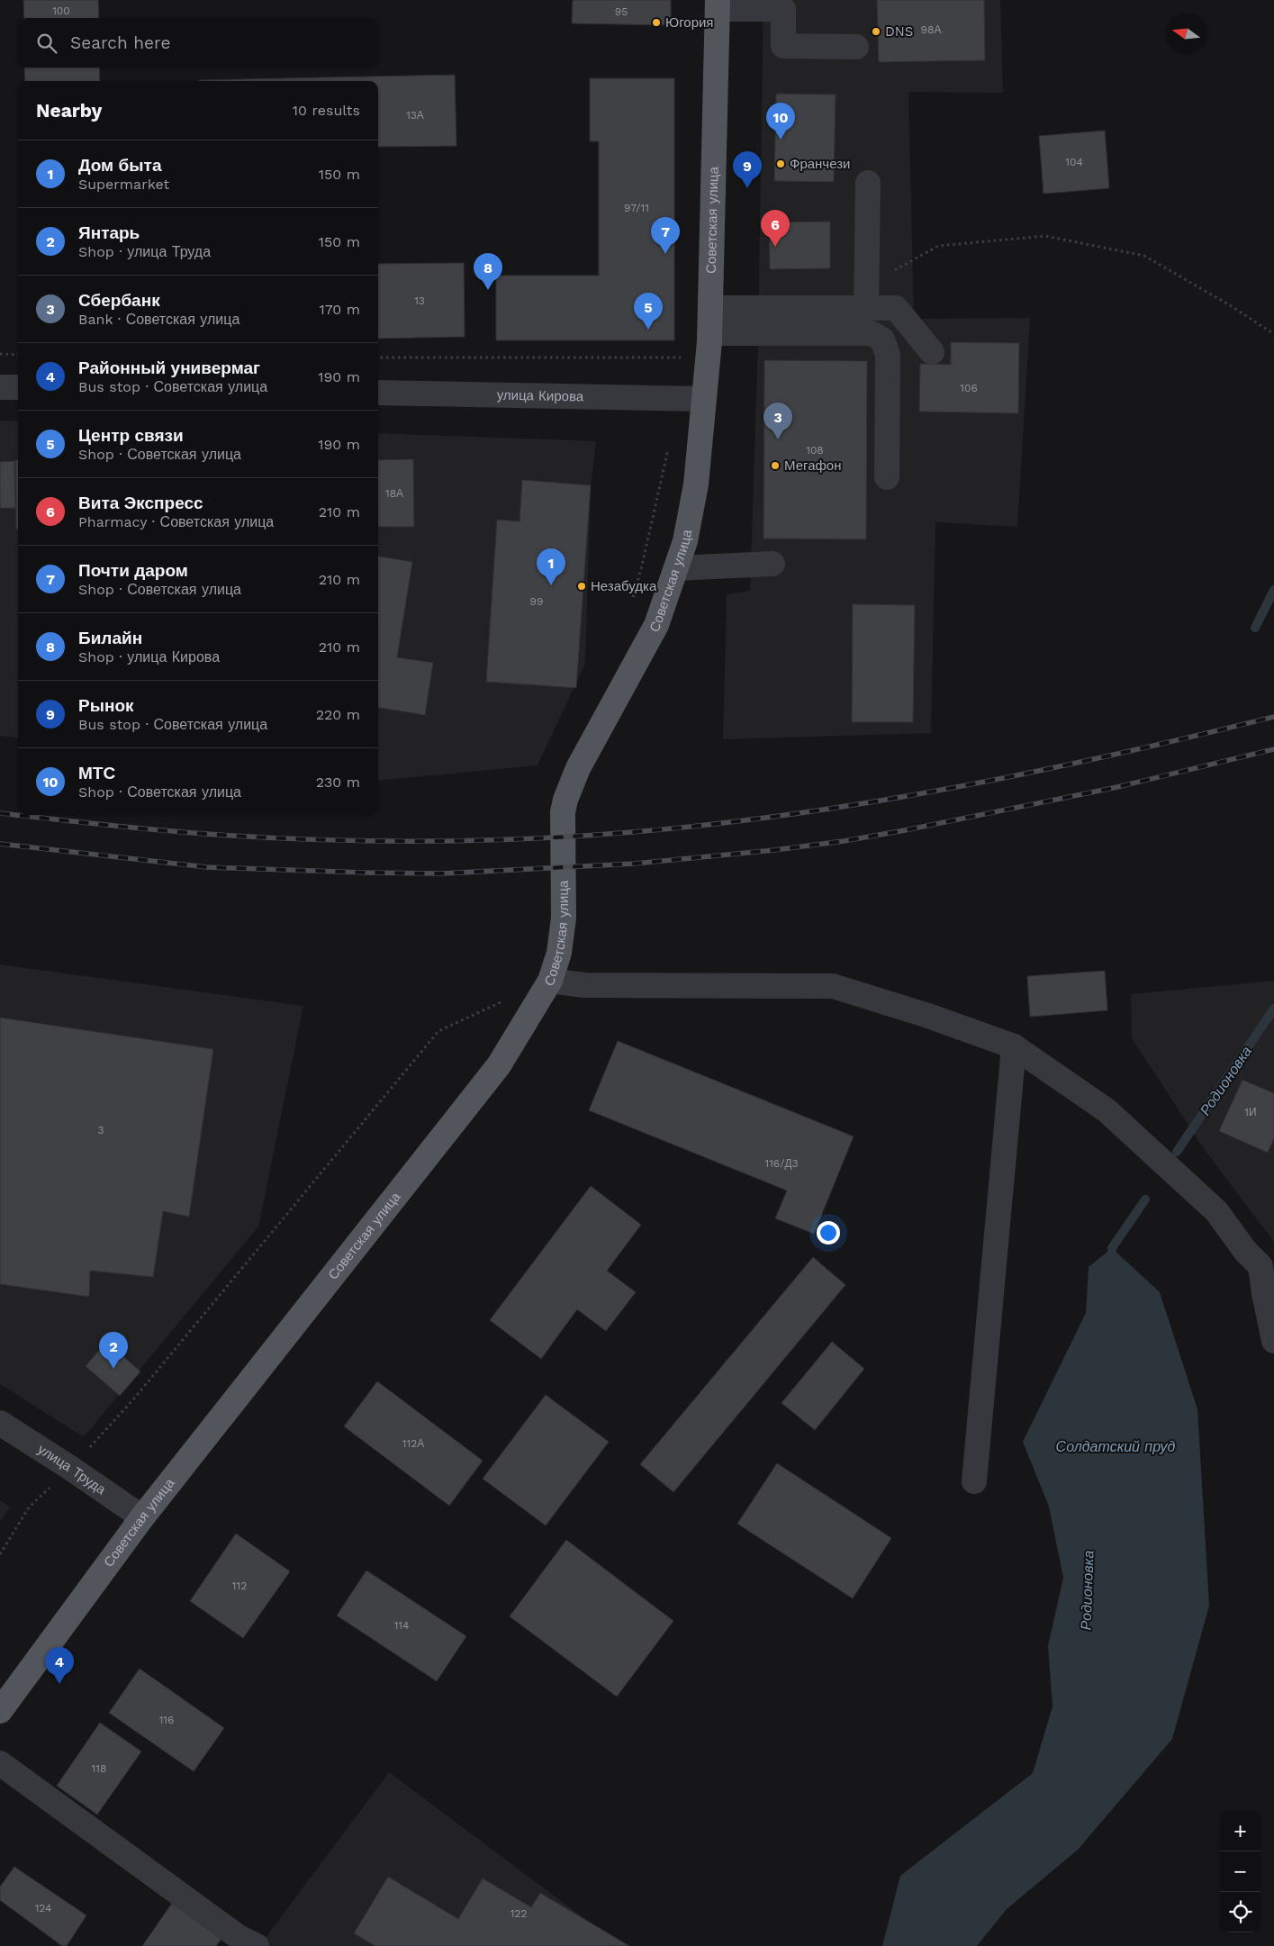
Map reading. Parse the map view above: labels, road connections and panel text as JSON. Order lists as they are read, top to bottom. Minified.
{"streets":{"main road":["Советская улица"],"street":["улица Кирова","улица Труда"]},"crossings":[["Советская улица","улица Кирова"],["Советская улица","улица Труда"]],"water":["Родионовка","Солдатский пруд"],"places":["Югория","DNS","Франчези","Мегафон","Незабудка"],"house_numbers":["100","95","98А","13А","104","97/11","13","106","108","18А","99","1И","3","116/Д3","112А","112","114","116","118","124","122"],"north":"left","page":{"search":"Search here","heading":["Nearby","10 results"],"pins":["10","9","6","7","8","5","3","1","2","4"],"list":[{"mark":"1","name":"Дом быта","note":"Supermarket","value":"150 m"},{"mark":"2","name":"Янтарь","note":"Shop · улица Труда","value":"150 m"},{"mark":"3","name":"Сбербанк","note":"Bank · Советская улица","value":"170 m"},{"mark":"4","name":"Районный универмаг","note":"Bus stop · Советская улица","value":"190 m"},{"mark":"5","name":"Центр связи","note":"Shop · Советская улица","value":"190 m"},{"mark":"6","name":"Вита Экспресс","note":"Pharmacy · Советская улица","value":"210 m"},{"mark":"7","name":"Почти даром","note":"Shop · Советская улица","value":"210 m"},{"mark":"8","name":"Билайн","note":"Shop · улица Кирова","value":"210 m"},{"mark":"9","name":"Рынок","note":"Bus stop · Советская улица","value":"220 m"},{"mark":"10","name":"МТС","note":"Shop · Советская улица","value":"230 m"}],"map_buttons":["+","−"]}}
